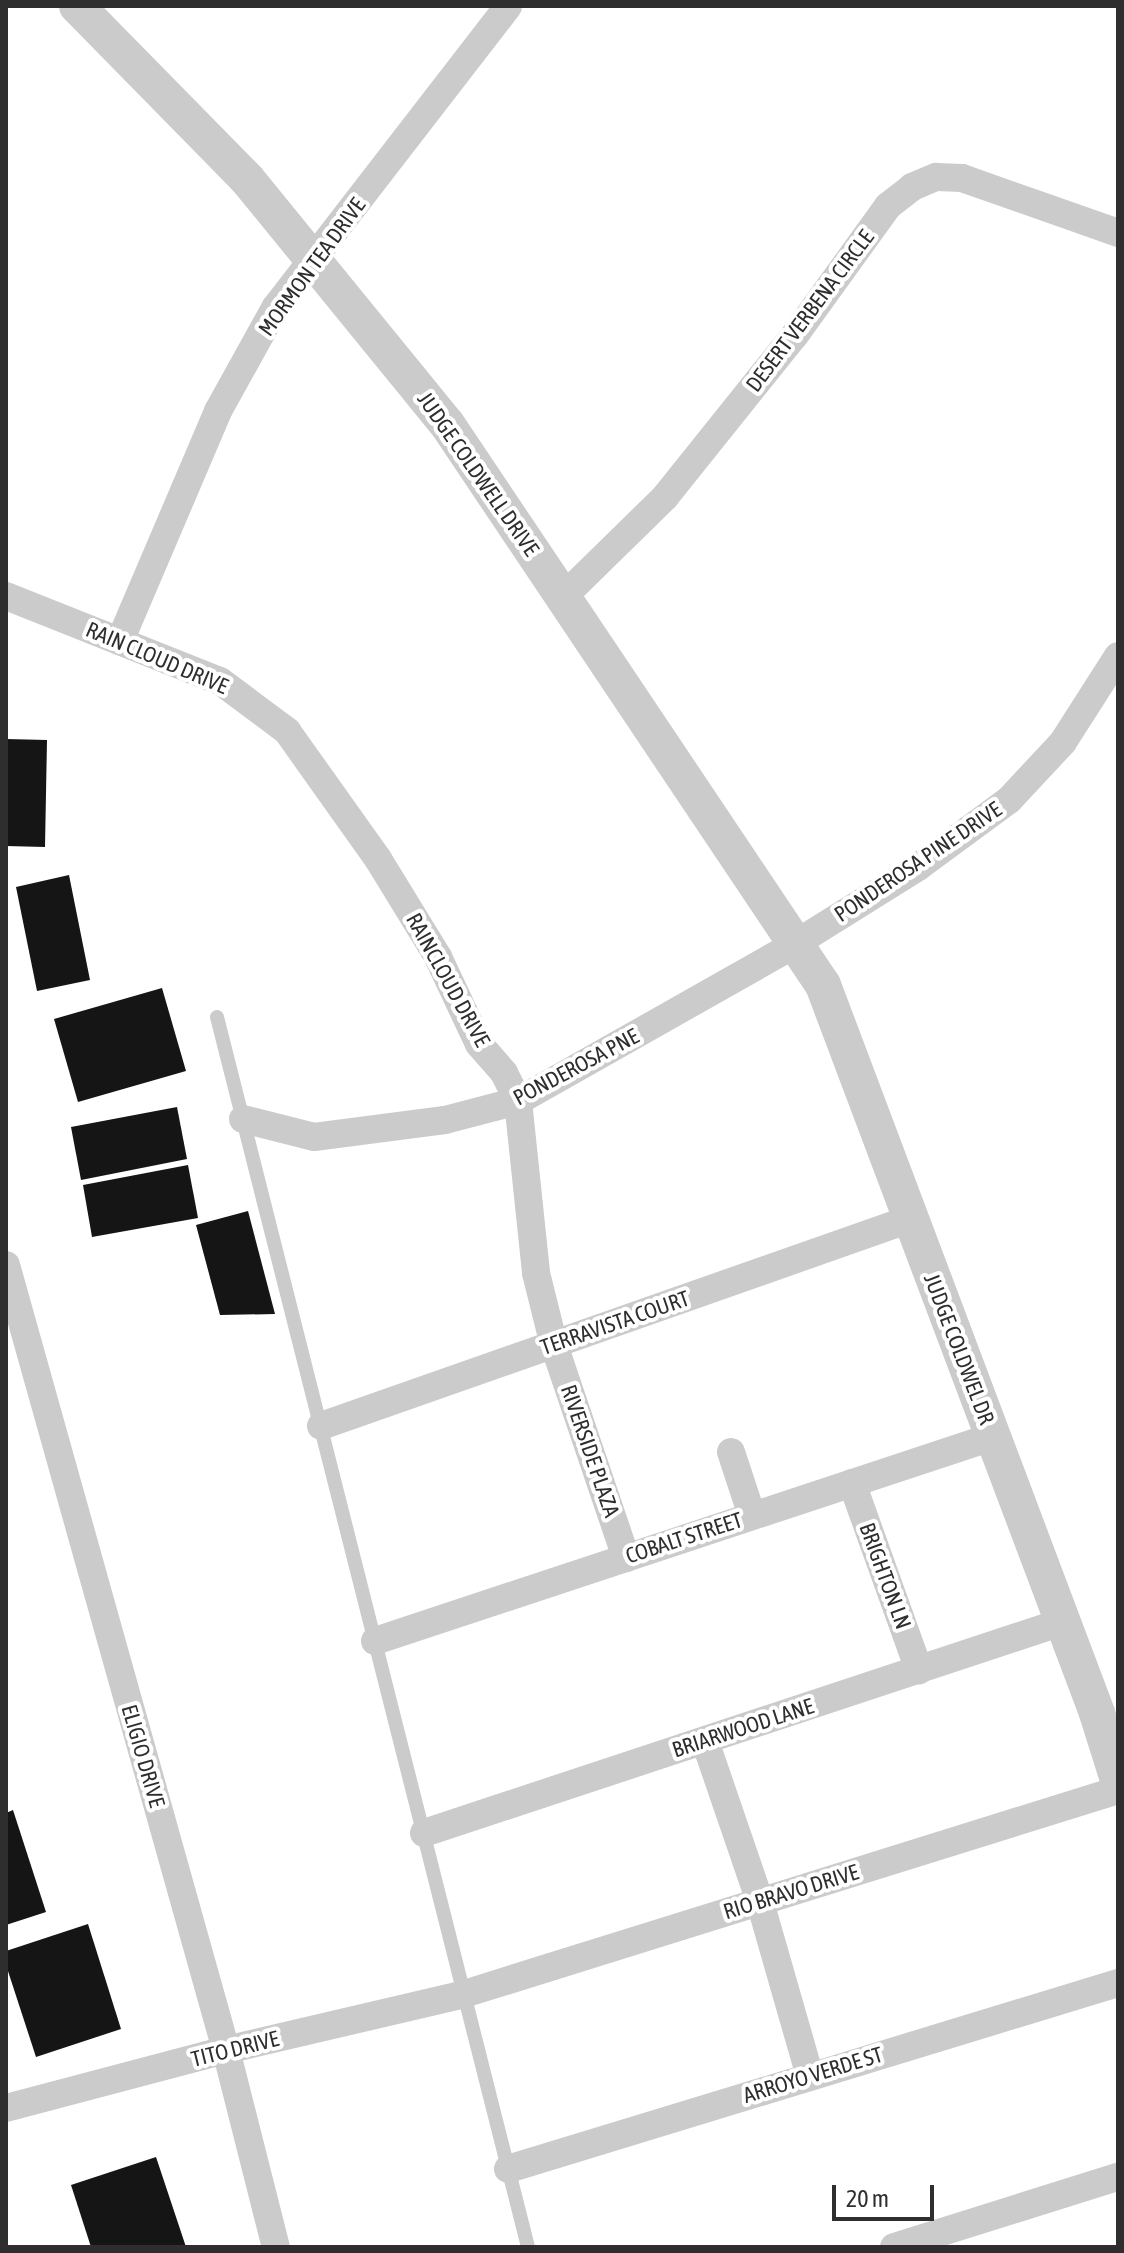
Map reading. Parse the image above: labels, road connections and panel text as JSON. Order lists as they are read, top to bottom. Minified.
{"streets":{"street":["MORMON TEA DRIVE","DESERT VERBENA CIRCLE","JUDGE COLDWELL DRIVE","RAIN CLOUD DRIVE","PONDEROSA PINE DRIVE","RAINCLOUD DRIVE","PONDEROSA PNE","TERRAVISTA COURT","JUDGE COLDWEL DR","RIVERSIDE PLAZA","COBALT STREET","BRIGHTON LN","BRIARWOOD LANE","ELIGIO DRIVE","RIO BRAVO DRIVE","TITO DRIVE","ARROYO VERDE ST"]},"crossings":[["MORMON TEA DRIVE","JUDGE COLDWELL DRIVE"],["MORMON TEA DRIVE","RAIN CLOUD DRIVE"],["DESERT VERBENA CIRCLE","JUDGE COLDWELL DRIVE"],["JUDGE COLDWELL DRIVE","PONDEROSA PINE DRIVE"],["JUDGE COLDWELL DRIVE","PONDEROSA PNE"],["JUDGE COLDWELL DRIVE","JUDGE COLDWEL DR"],["RAIN CLOUD DRIVE","RAINCLOUD DRIVE"],["PONDEROSA PINE DRIVE","PONDEROSA PNE"],["RAINCLOUD DRIVE","PONDEROSA PNE"],["RAINCLOUD DRIVE","RIVERSIDE PLAZA"],["PONDEROSA PNE","RIVERSIDE PLAZA"],["TERRAVISTA COURT","JUDGE COLDWEL DR"],["TERRAVISTA COURT","RIVERSIDE PLAZA"],["JUDGE COLDWEL DR","COBALT STREET"],["JUDGE COLDWEL DR","BRIARWOOD LANE"],["RIVERSIDE PLAZA","COBALT STREET"],["COBALT STREET","BRIGHTON LN"],["BRIGHTON LN","BRIARWOOD LANE"],["ELIGIO DRIVE","TITO DRIVE"],["RIO BRAVO DRIVE","TITO DRIVE"]],"scale_bar":"20 m"}
